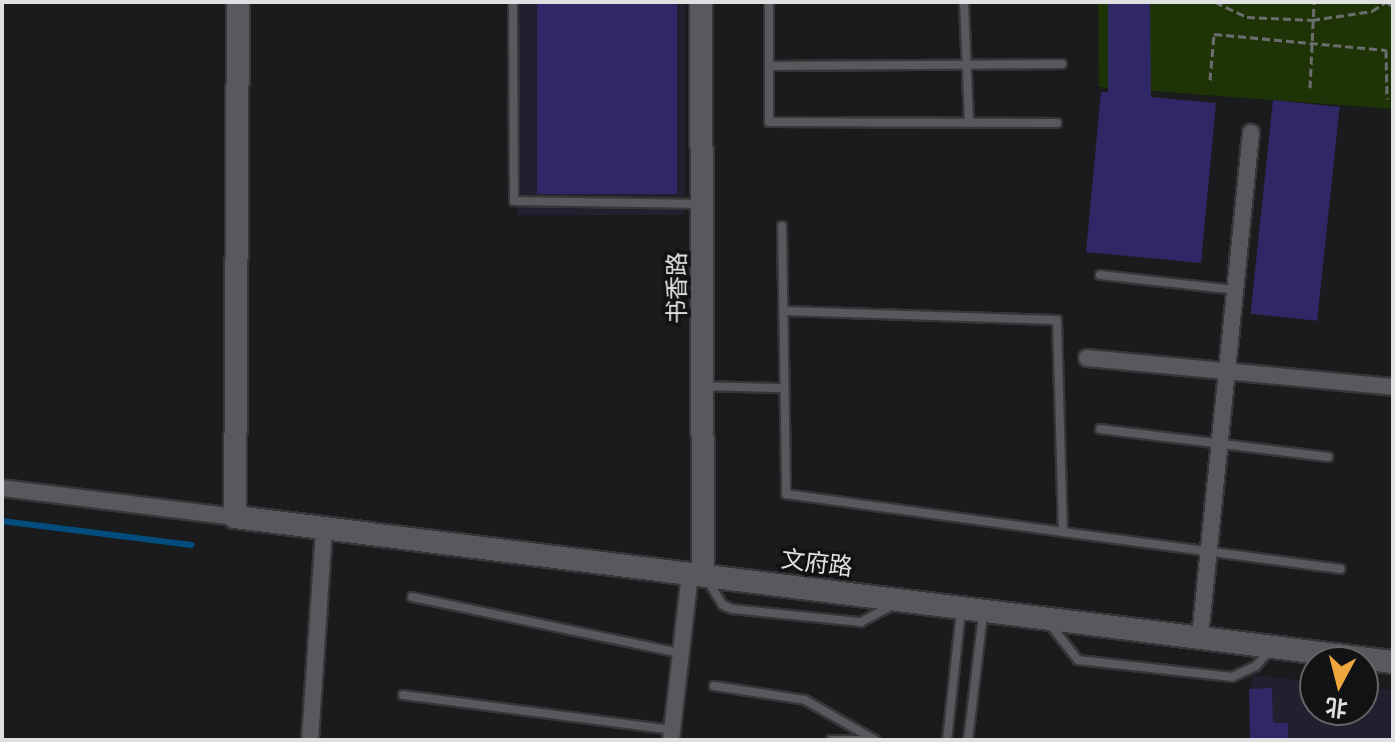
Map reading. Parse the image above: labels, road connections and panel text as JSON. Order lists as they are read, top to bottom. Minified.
{"streets":{"street":["书香路","文府路"]},"crossings":[["书香路","文府路"]],"north":"bottom"}
